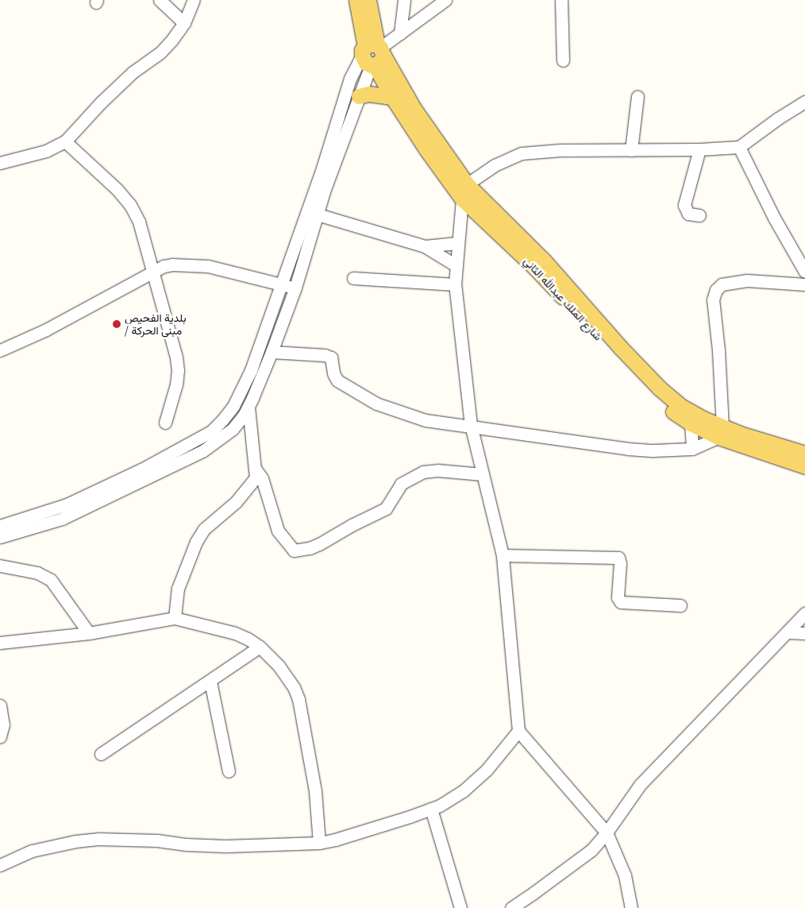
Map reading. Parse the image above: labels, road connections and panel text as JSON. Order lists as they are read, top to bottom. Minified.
{"streets":{"main road":["شارع الملك عبدالله الثاني"]},"places":["بلدية الفحيص / مبنى الحركة"]}
